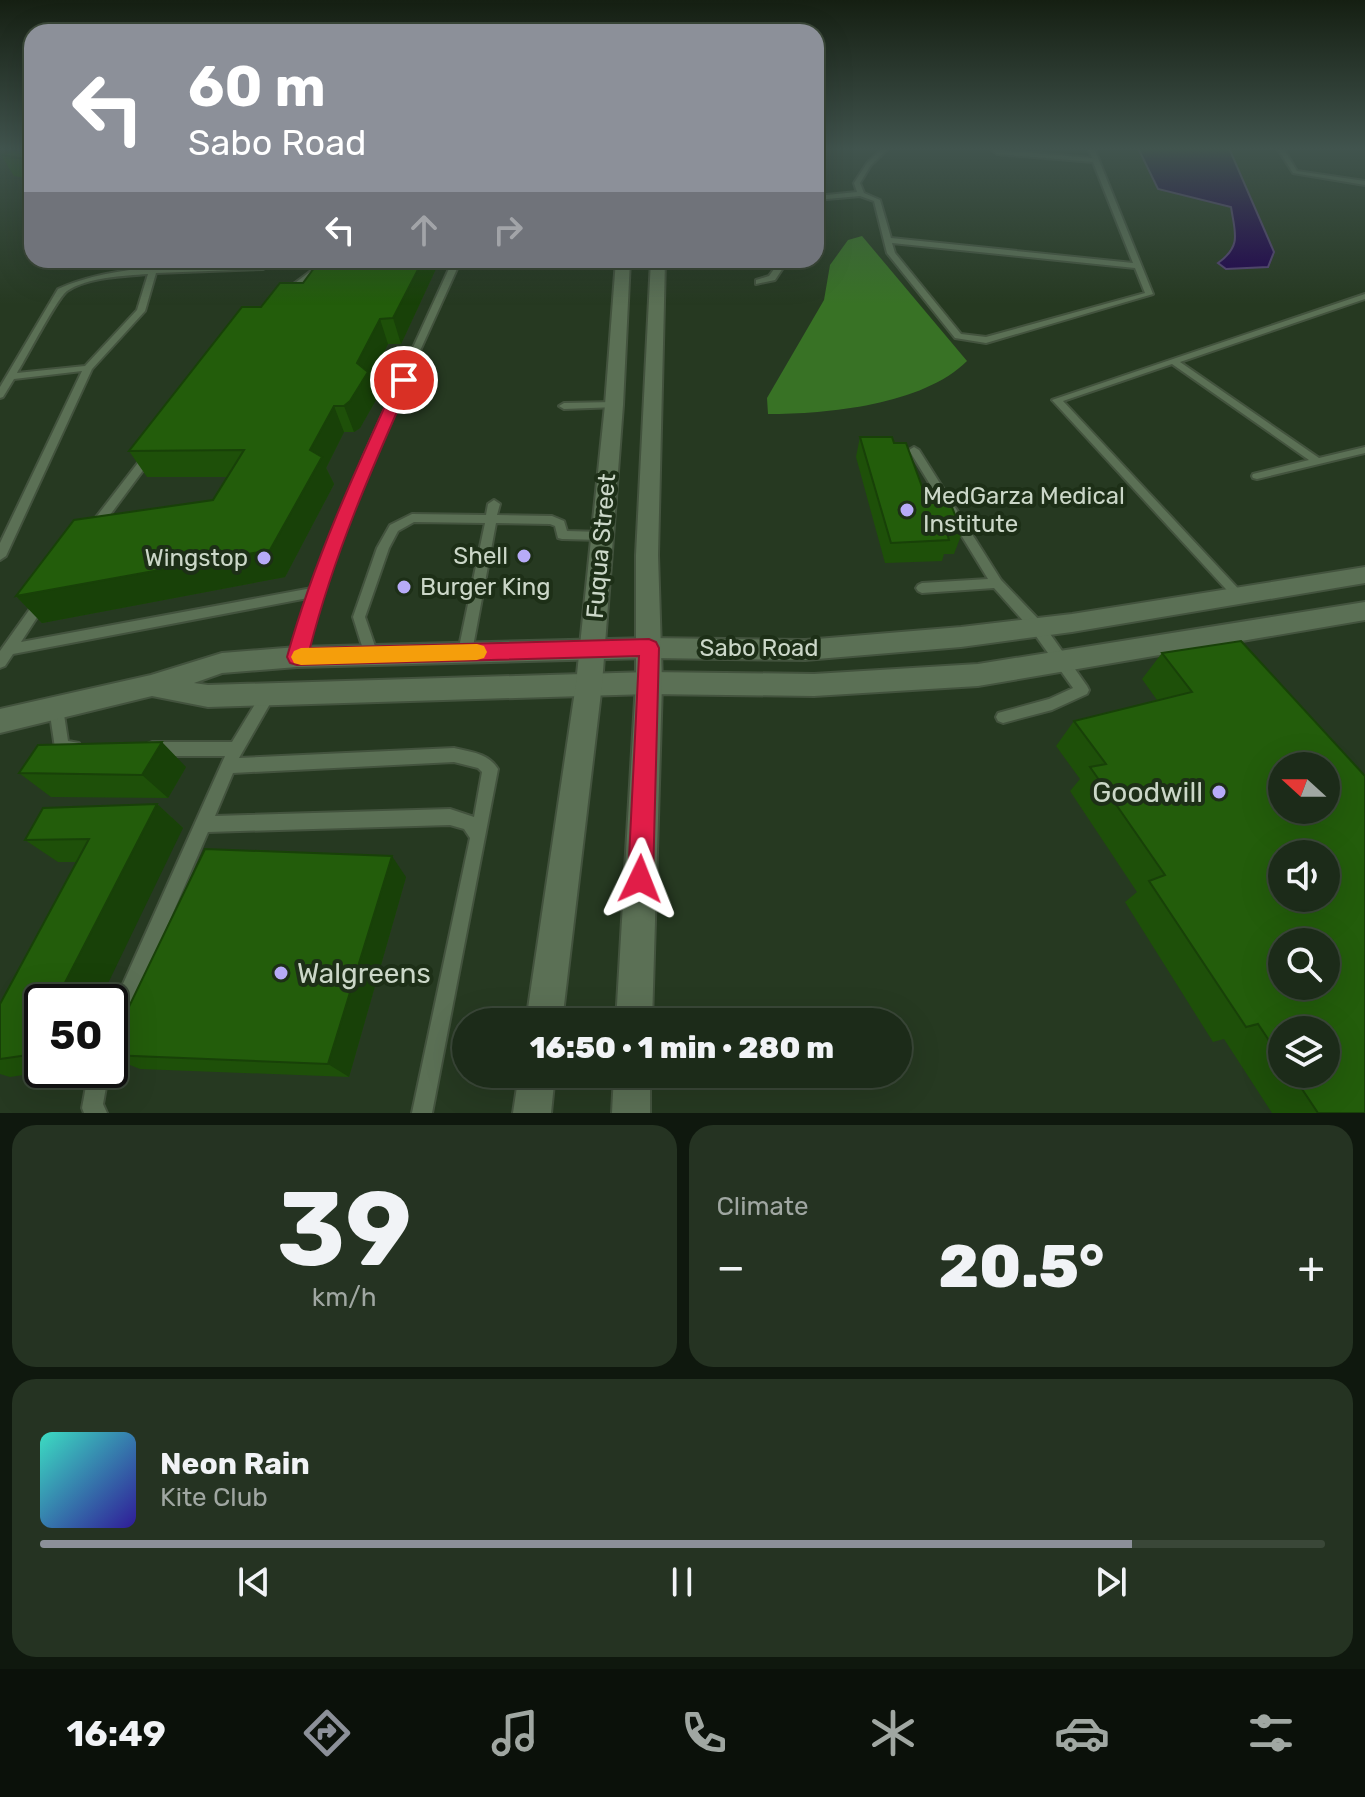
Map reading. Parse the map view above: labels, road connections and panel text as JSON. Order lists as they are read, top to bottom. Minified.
{"streets":{"street":["Fuqua Street","Sabo Road"]},"crossings":[["Fuqua Street","Sabo Road"]],"places":["MedGarza Medical Institute","Shell","Wingstop","Burger King","Goodwill","Walgreens"],"north":"left","page":{"turn":["60 m","Sabo Road"],"limit":"50","trip":"16:50 · 1 min · 280 m","tile":[["39","km/h"],"Climate"],"heat":["−","20.5°","+"],"song":["Neon Rain","Kite Club"],"tabs":"16:49"}}
